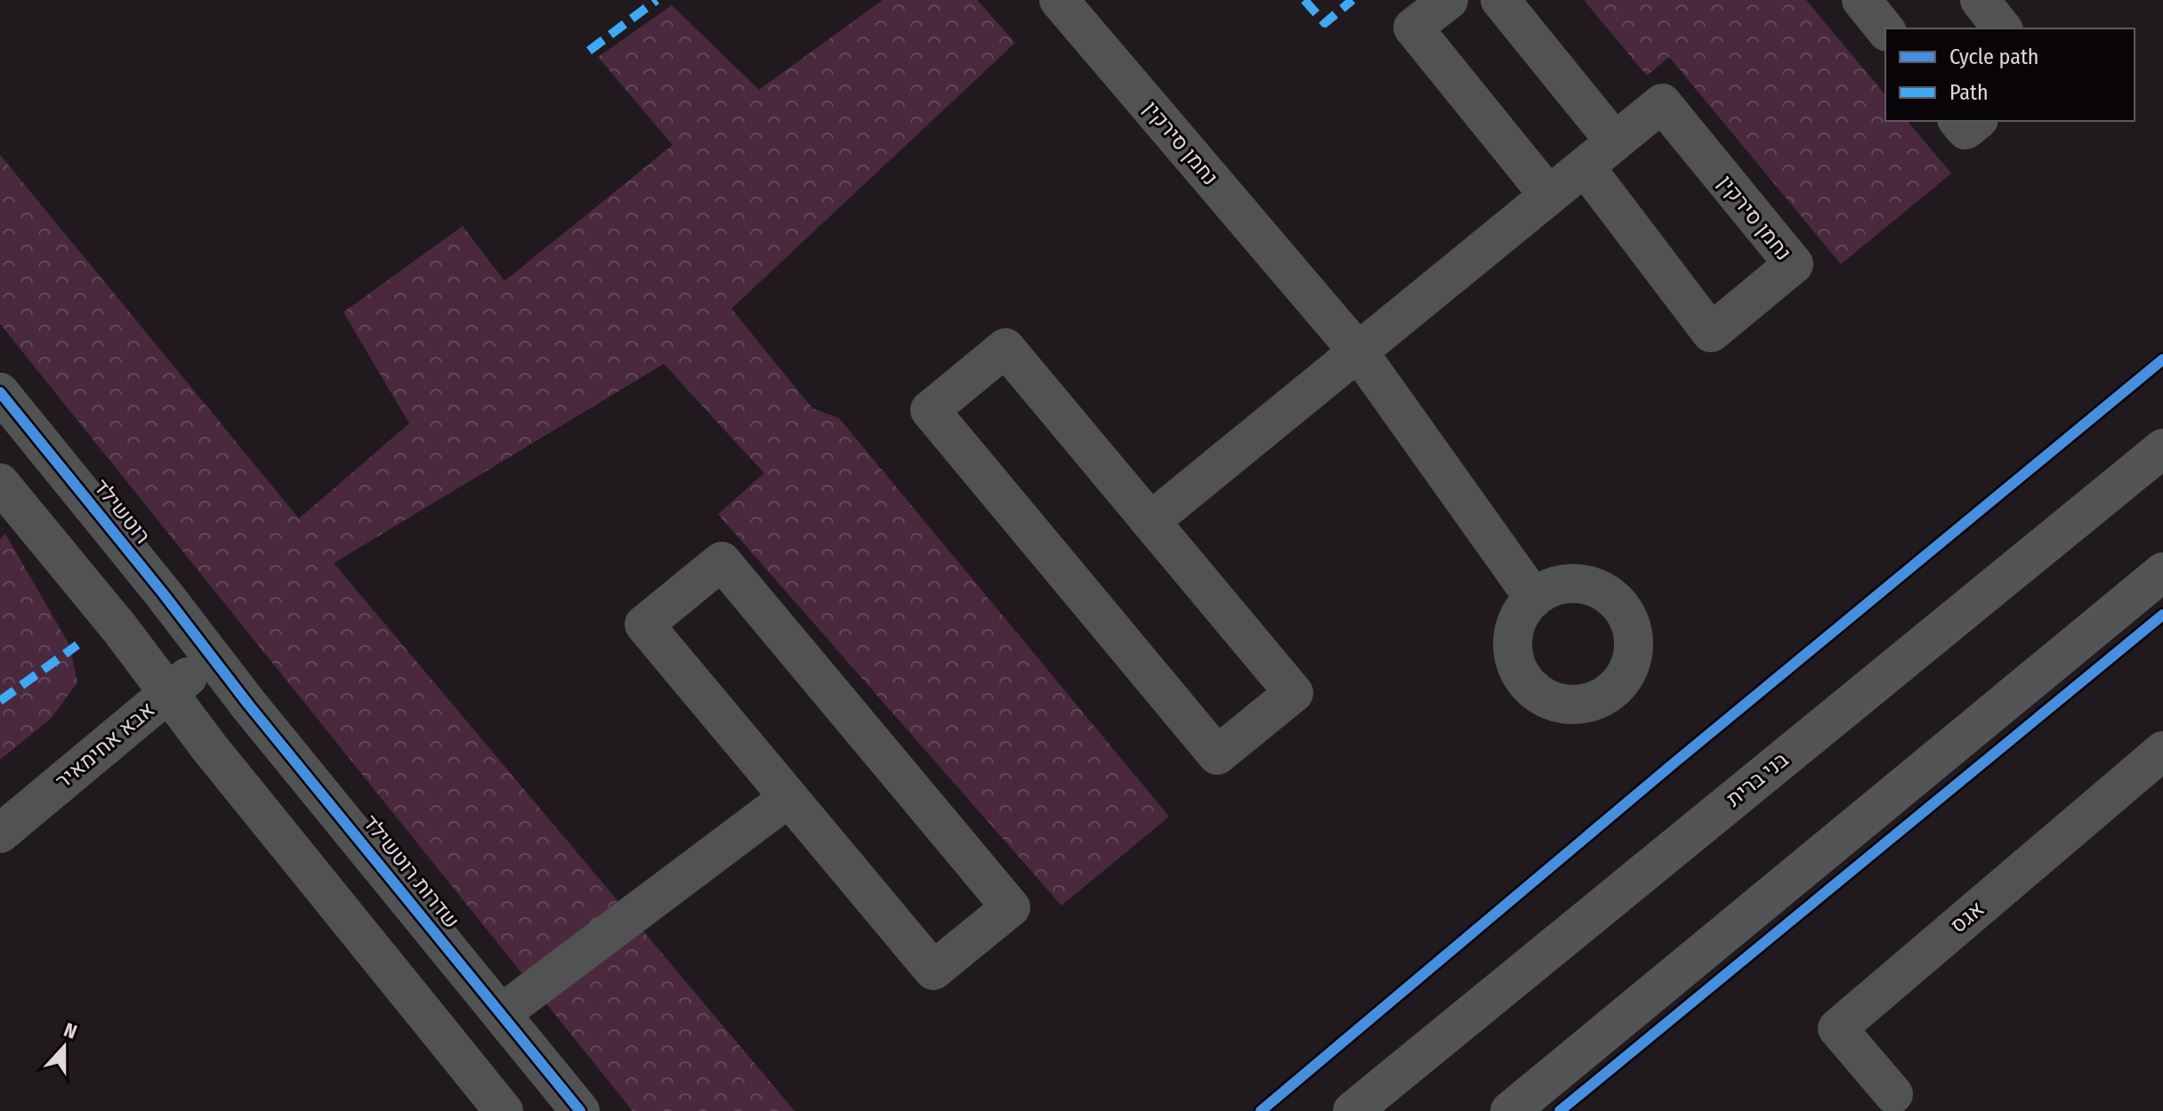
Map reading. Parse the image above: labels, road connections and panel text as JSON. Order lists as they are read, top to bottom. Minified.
{"streets":{"main road":["בני ברית"],"street":["נחמן סירקין","רוטשילד","אבא אחימאיר","שדרות רוטשילד","אגס"]},"crossings":[["רוטשילד","אבא אחימאיר"],["רוטשילד","שדרות רוטשילד"],["אבא אחימאיר","שדרות רוטשילד"]],"legend":["Cycle path","Path"],"north":"top"}
